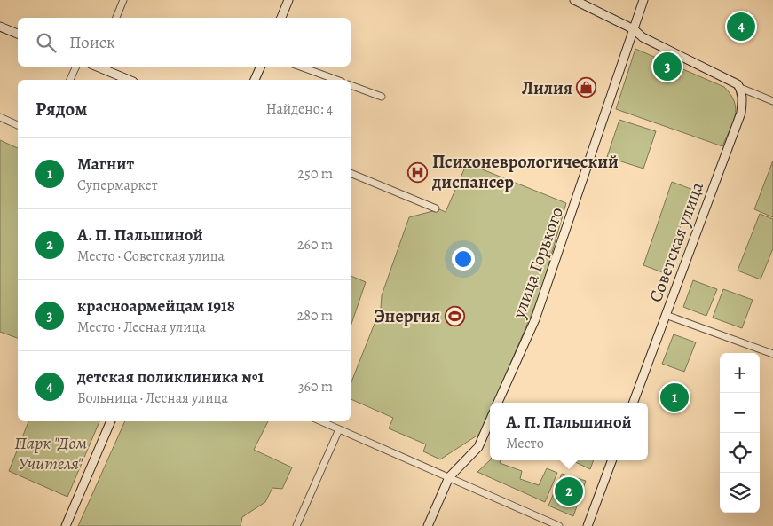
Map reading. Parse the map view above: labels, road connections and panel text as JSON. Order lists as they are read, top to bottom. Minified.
{"streets":{"street":["Советская улица","улица Горького"]},"parks":["Парк \"Дом Учителя\""],"places":{"shop":["Лилия"],"hospital":["Психоневрологический диспансер"],"sports":["Энергия"]},"page":{"pins":["4","3","1","2"],"search":"Поиск","heading":["Рядом","Найдено: 4"],"list":[{"mark":"1","name":"Магнит","note":"Супермаркет","value":"250 m"},{"mark":"2","name":"А. П. Пальшиной","note":"Место · Советская улица","value":"260 m"},{"mark":"3","name":"красноармейцам 1918","note":"Место · Лесная улица","value":"280 m"},{"mark":"4","name":"детская поликлиника №1","note":"Больница · Лесная улица","value":"360 m"}],"map_buttons":["+","−"],"popup":["А. П. Пальшиной","Место"]}}
